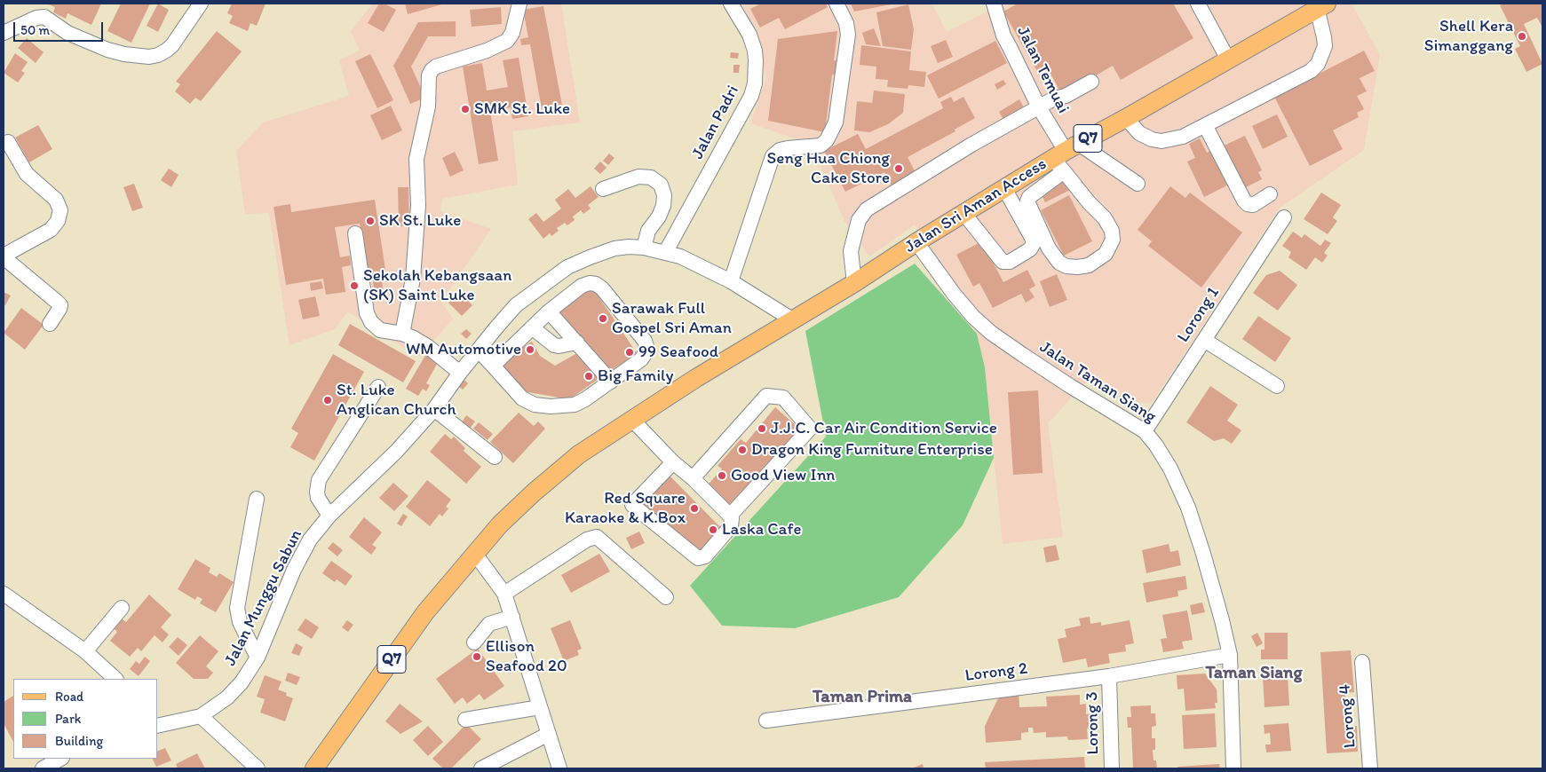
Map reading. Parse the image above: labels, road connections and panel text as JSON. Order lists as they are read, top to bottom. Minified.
{"streets":{"main road":["Q7","Jalan Sri Aman Access"],"street":["Jalan Temuai","Jalan Padri","Lorong 1","Jalan Taman Siang","Jalan Munggu Sabun","Lorong 2","Lorong 4","Lorong 3"]},"crossings":[["Jalan Temuai","Jalan Sri Aman Access"],["Jalan Padri","Jalan Munggu Sabun"],["Q7","Jalan Sri Aman Access"],["Jalan Sri Aman Access","Jalan Taman Siang"],["Jalan Sri Aman Access","Jalan Munggu Sabun"],["Lorong 1","Jalan Taman Siang"],["Jalan Taman Siang","Lorong 2"],["Lorong 2","Lorong 3"]],"districts":["Taman Siang","Taman Prima"],"places":["Shell Kera Simanggang","SMK St. Luke","Seng Hua Chiong Cake Store","SK St. Luke","Sekolah Kebangsaan (SK) Saint Luke","Sarawak Full Gospel Sri Aman","WM Automotive","99 Seafood","Big Family","St. Luke Anglican Church","J.J.C. Car Air Condition Service","Dragon King Furniture Enterprise","Good View Inn","Red Square Karaoke & K.Box","Laska Cafe","Ellison Seafood 20"],"legend":["Road","Park","Building"],"scale_bar":"50 m"}
